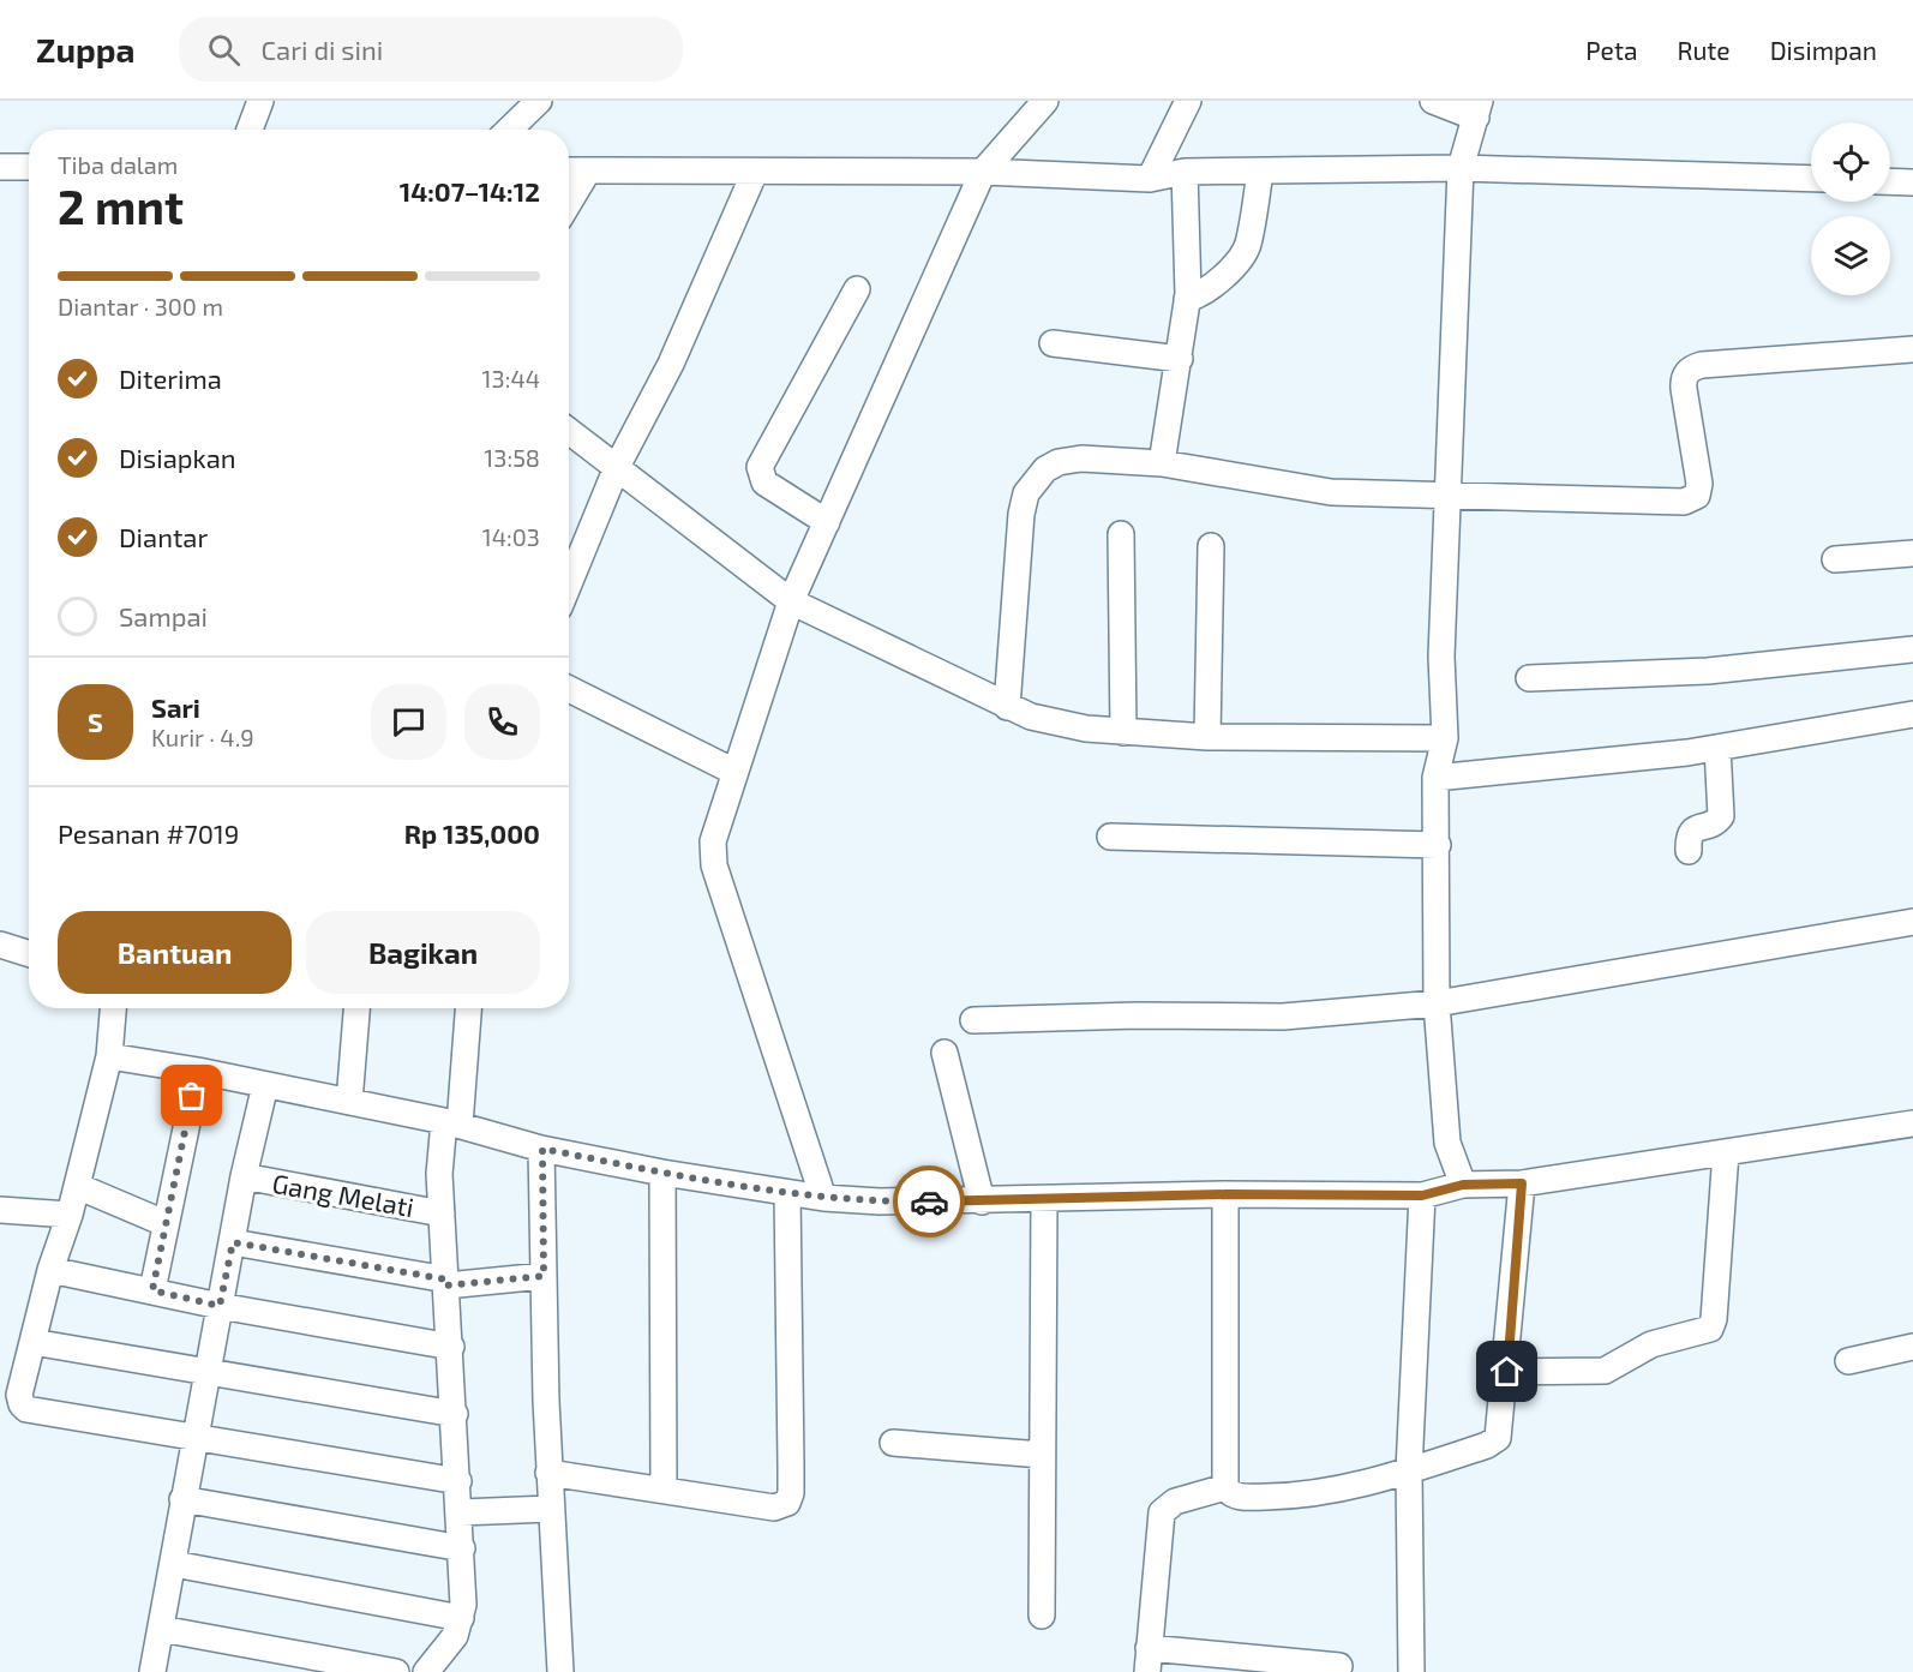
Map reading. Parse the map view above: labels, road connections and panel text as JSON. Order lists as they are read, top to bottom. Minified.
{"streets":{"street":["Gang Melati"]},"page":{"header":"Zuppa","search":"Cari di sini","nav":["Peta","Rute","Disimpan"],"heading":["2 mnt","Tiba dalam","14:07–14:12"],"panel":["Sari","Kurir · 4.9","Pesanan #7019","Rp 135,000"],"bar":"Diantar · 300 m","list":[["Diterima","13:44"],["Disiapkan","13:58"],["Diantar","14:03"],"Sampai"],"round":"S","buttons":["Bantuan","Bagikan"]}}
